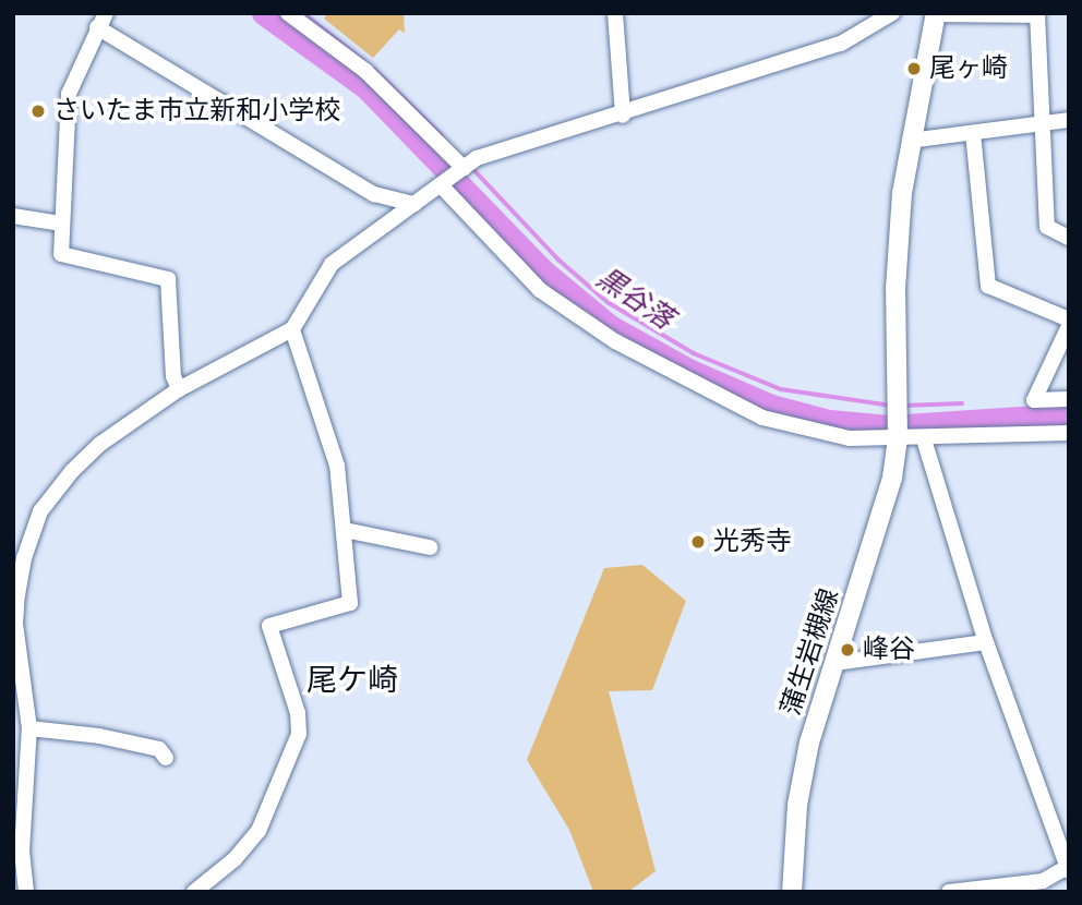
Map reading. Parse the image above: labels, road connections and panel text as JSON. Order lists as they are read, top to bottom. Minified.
{"streets":{"main road":["蒲生岩槻線"]},"districts":["尾ケ崎"],"water":["黒谷落"],"places":["尾ヶ崎","さいたま市立新和小学校","光秀寺","峰谷"]}
